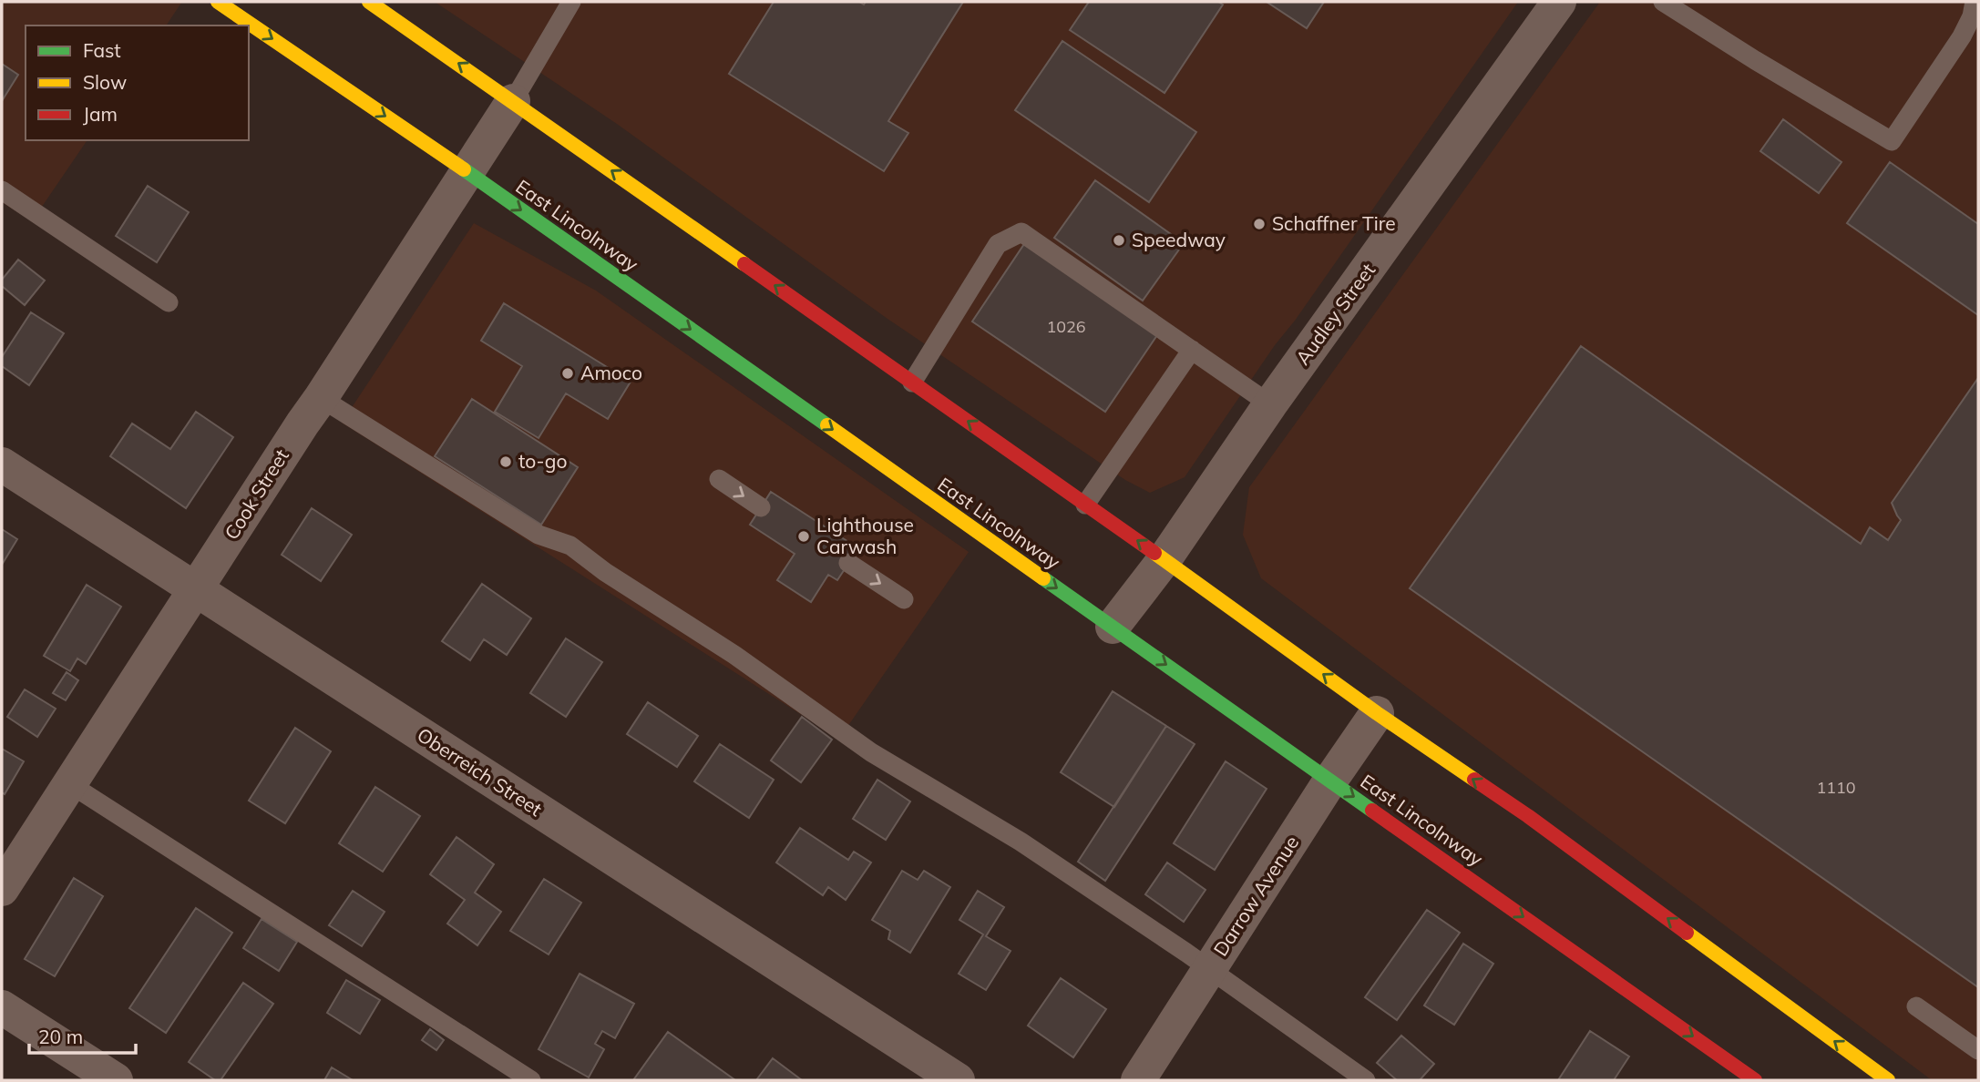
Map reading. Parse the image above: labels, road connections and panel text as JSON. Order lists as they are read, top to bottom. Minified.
{"streets":{"main road":["East Lincolnway"],"street":["Audley Street","Cook Street","Oberreich Street","Darrow Avenue"]},"crossings":[["East Lincolnway","Audley Street"],["East Lincolnway","Cook Street"],["East Lincolnway","Darrow Avenue"],["Cook Street","Oberreich Street"]],"places":["Schaffner Tire","Speedway","Amoco","to-go","Lighthouse Carwash"],"house_numbers":["1026","1110"],"legend":["Fast","Slow","Jam"],"scale_bar":"20 m"}
